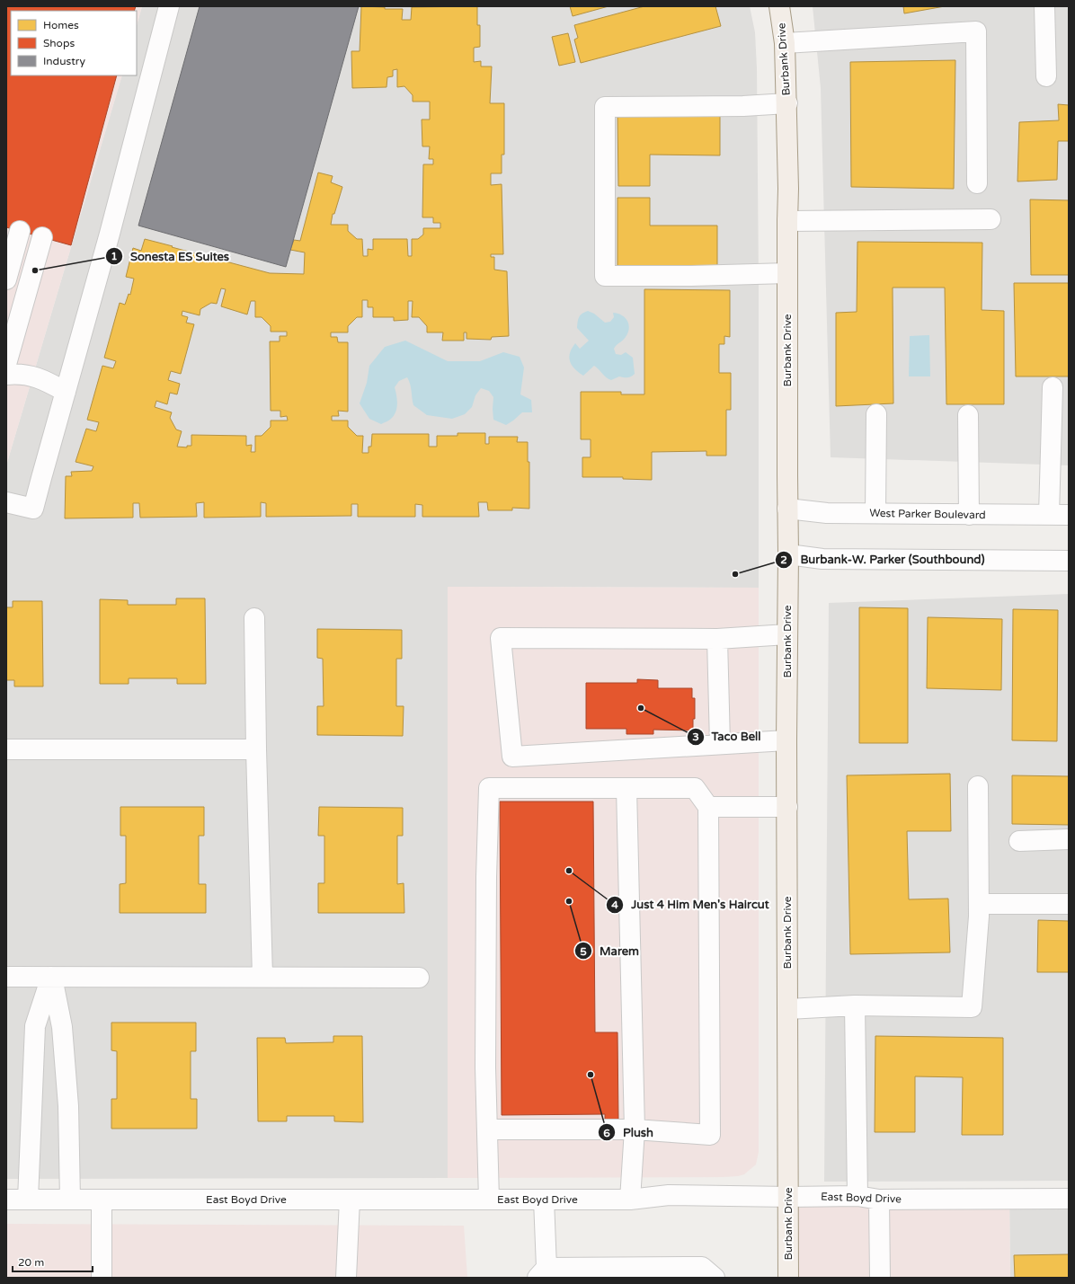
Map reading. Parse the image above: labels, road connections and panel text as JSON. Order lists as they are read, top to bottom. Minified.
{"streets":{"main road":["Burbank Drive"],"street":["West Parker Boulevard","East Boyd Drive"]},"crossings":[["Burbank Drive","West Parker Boulevard"],["Burbank Drive","East Boyd Drive"]],"places":["Sonesta ES Suites","Burbank-W. Parker (Southbound)","Taco Bell","Just 4 Him Men's Haircut","Marem","Plush"],"legend":["Homes","Shops","Industry"],"scale_bar":"20 m"}
